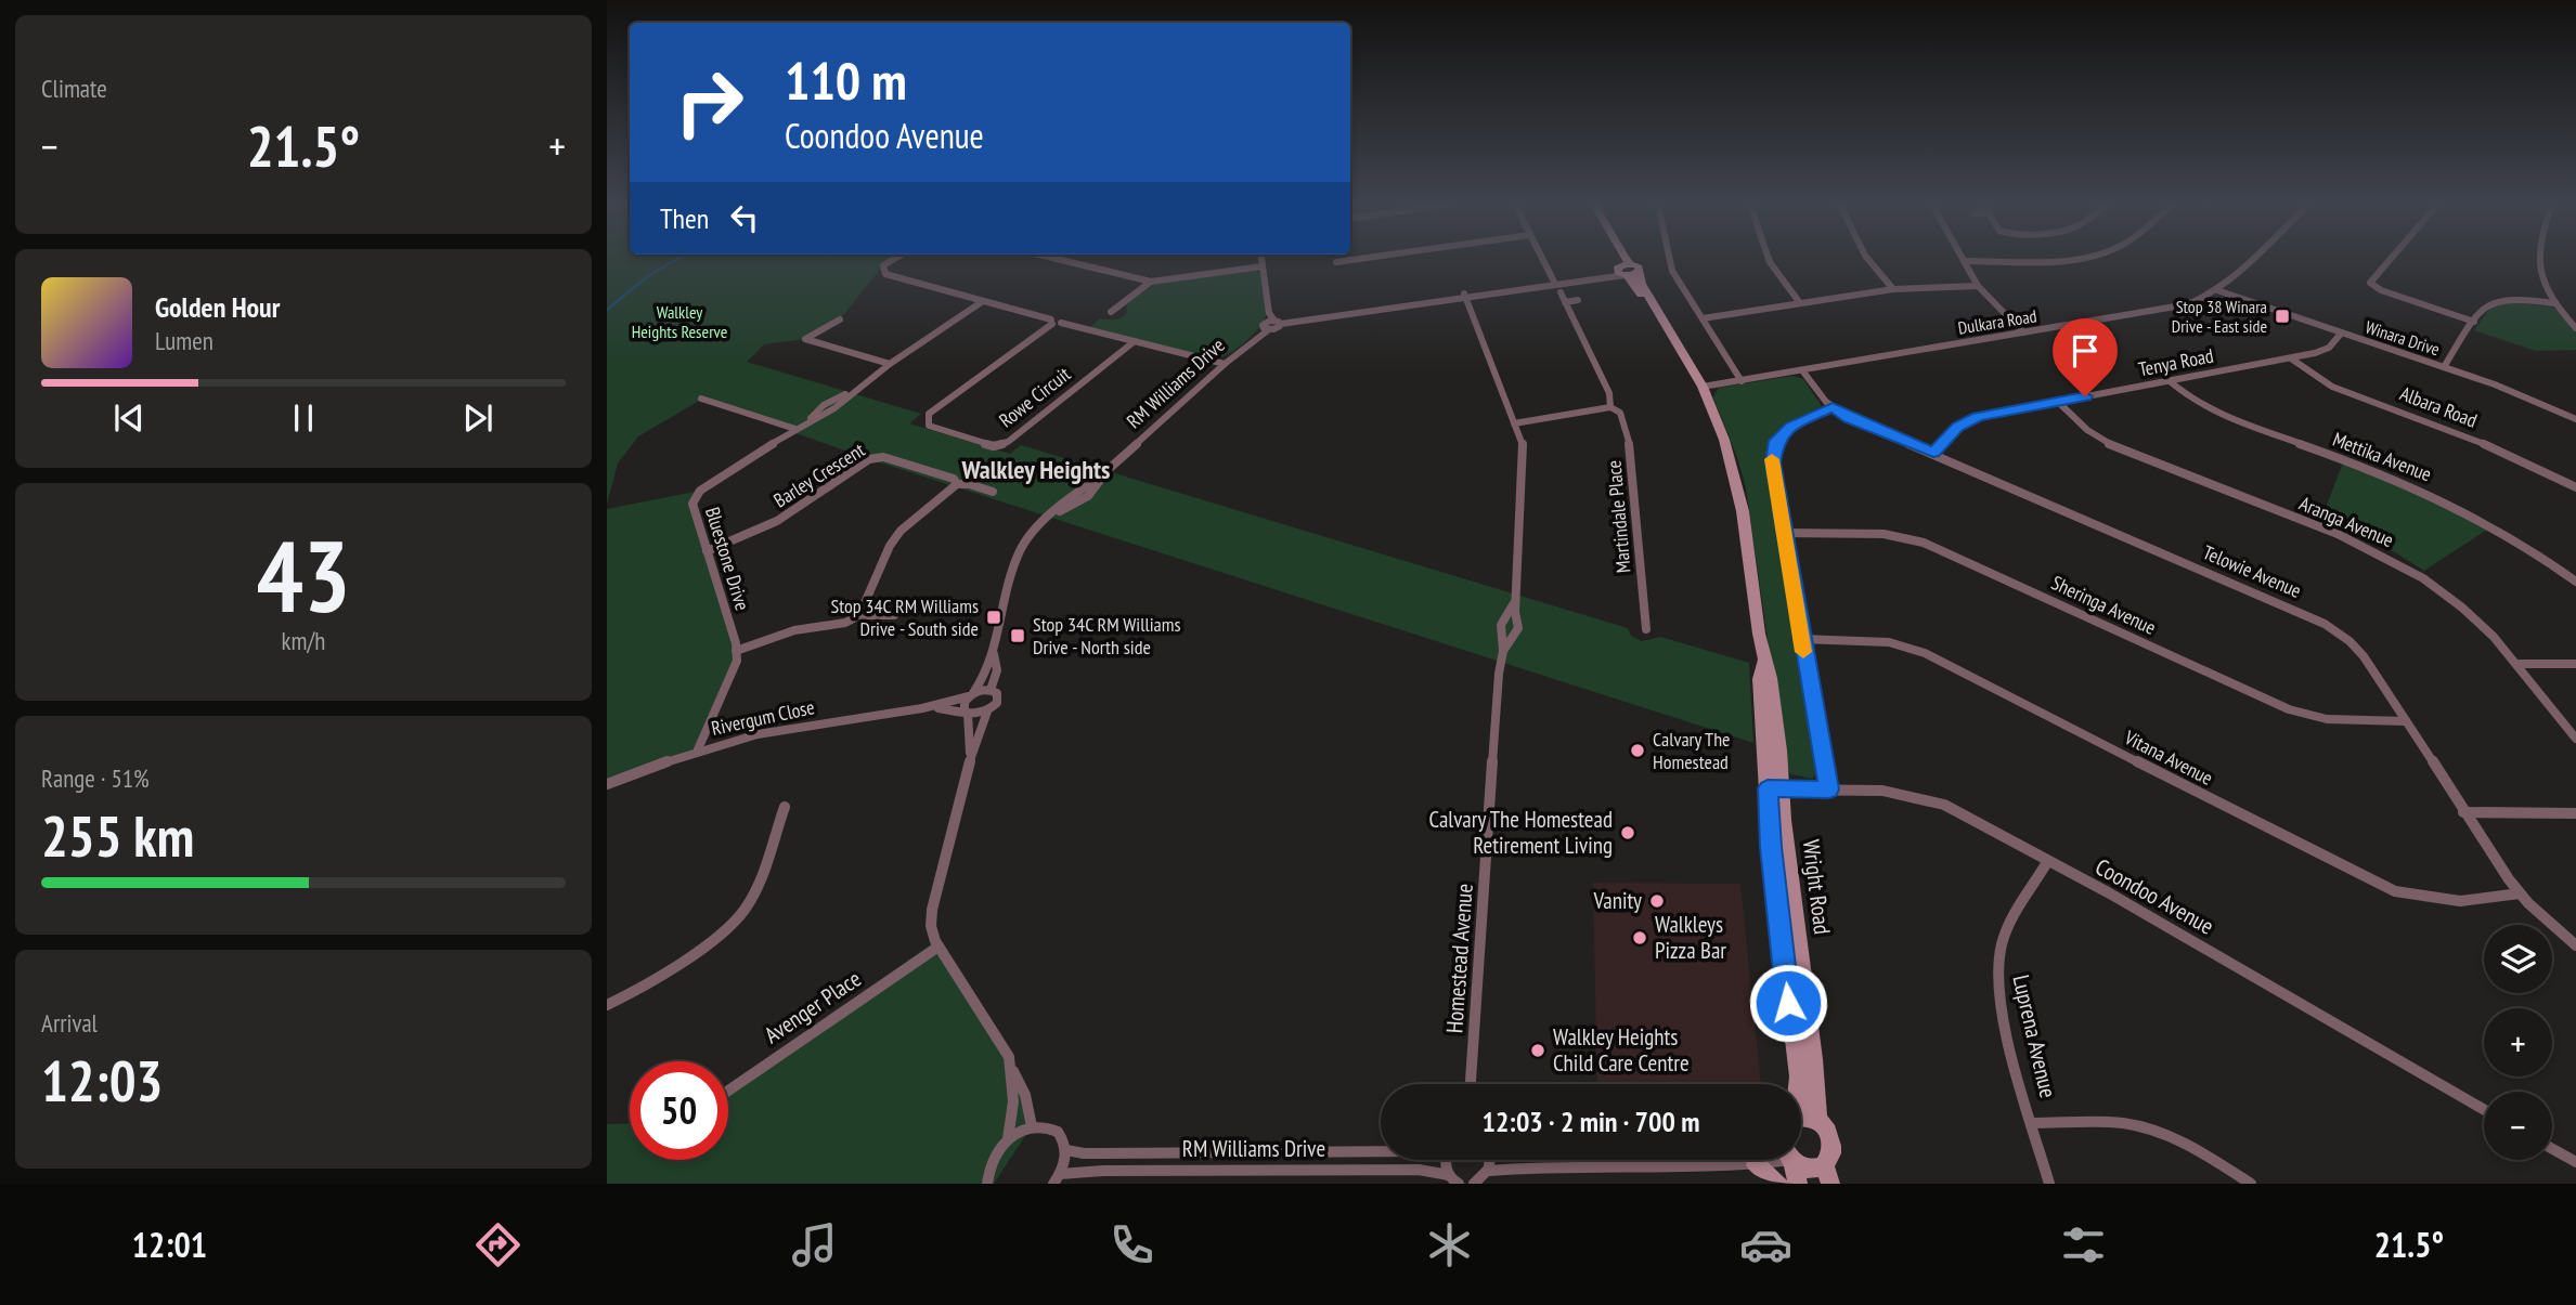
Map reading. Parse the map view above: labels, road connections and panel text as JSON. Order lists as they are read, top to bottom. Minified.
{"streets":{"main road":["Wright Road"],"street":["Dulkara Road","Winara Drive","Tenya Road","RM Williams Drive","Rowe Circuit","Albara Road","Mettika Avenue","Barley Crescent","Martindale Place","Aranga Avenue","Bluestone Drive","Telowie Avenue","Sheringa Avenue","Rivergum Close","Vitana Avenue","Coondoo Avenue","Homestead Avenue","Avenger Place","Luprena Avenue"]},"crossings":[["Dulkara Road","Winara Drive"],["Dulkara Road","Telowie Avenue"],["Dulkara Road","Wright Road"],["Winara Drive","Tenya Road"],["Tenya Road","Albara Road"],["Tenya Road","Mettika Avenue"],["Tenya Road","Aranga Avenue"],["Tenya Road","Telowie Avenue"],["RM Williams Drive","Rivergum Close"],["Barley Crescent","Bluestone Drive"],["Telowie Avenue","Sheringa Avenue"],["Telowie Avenue","Vitana Avenue"],["Wright Road","Coondoo Avenue"],["Coondoo Avenue","Luprena Avenue"]],"districts":["Walkley Heights"],"parks":["Walkley Heights Reserve"],"places":{"transit":["Stop 38 Winara Drive - East side","Stop 34C RM Williams Drive - South side","Stop 34C RM Williams Drive - North side"],"other":["Calvary The Homestead","Calvary The Homestead Retirement Living","Vanity","Walkleys Pizza Bar","Walkley Heights Child Care Centre"]},"page":{"tile":["Climate",["43","km/h"],["Range · 51%","255 km"],["Arrival","12:03"]],"turn":["110 m","Coondoo Avenue"],"heat":["−","21.5°","+"],"then":"Then","song":["Golden Hour","Lumen"],"map_buttons":["+","−"],"limit":"50","trip":"12:03 · 2 min · 700 m","tabs":["12:01","21.5°"]}}
